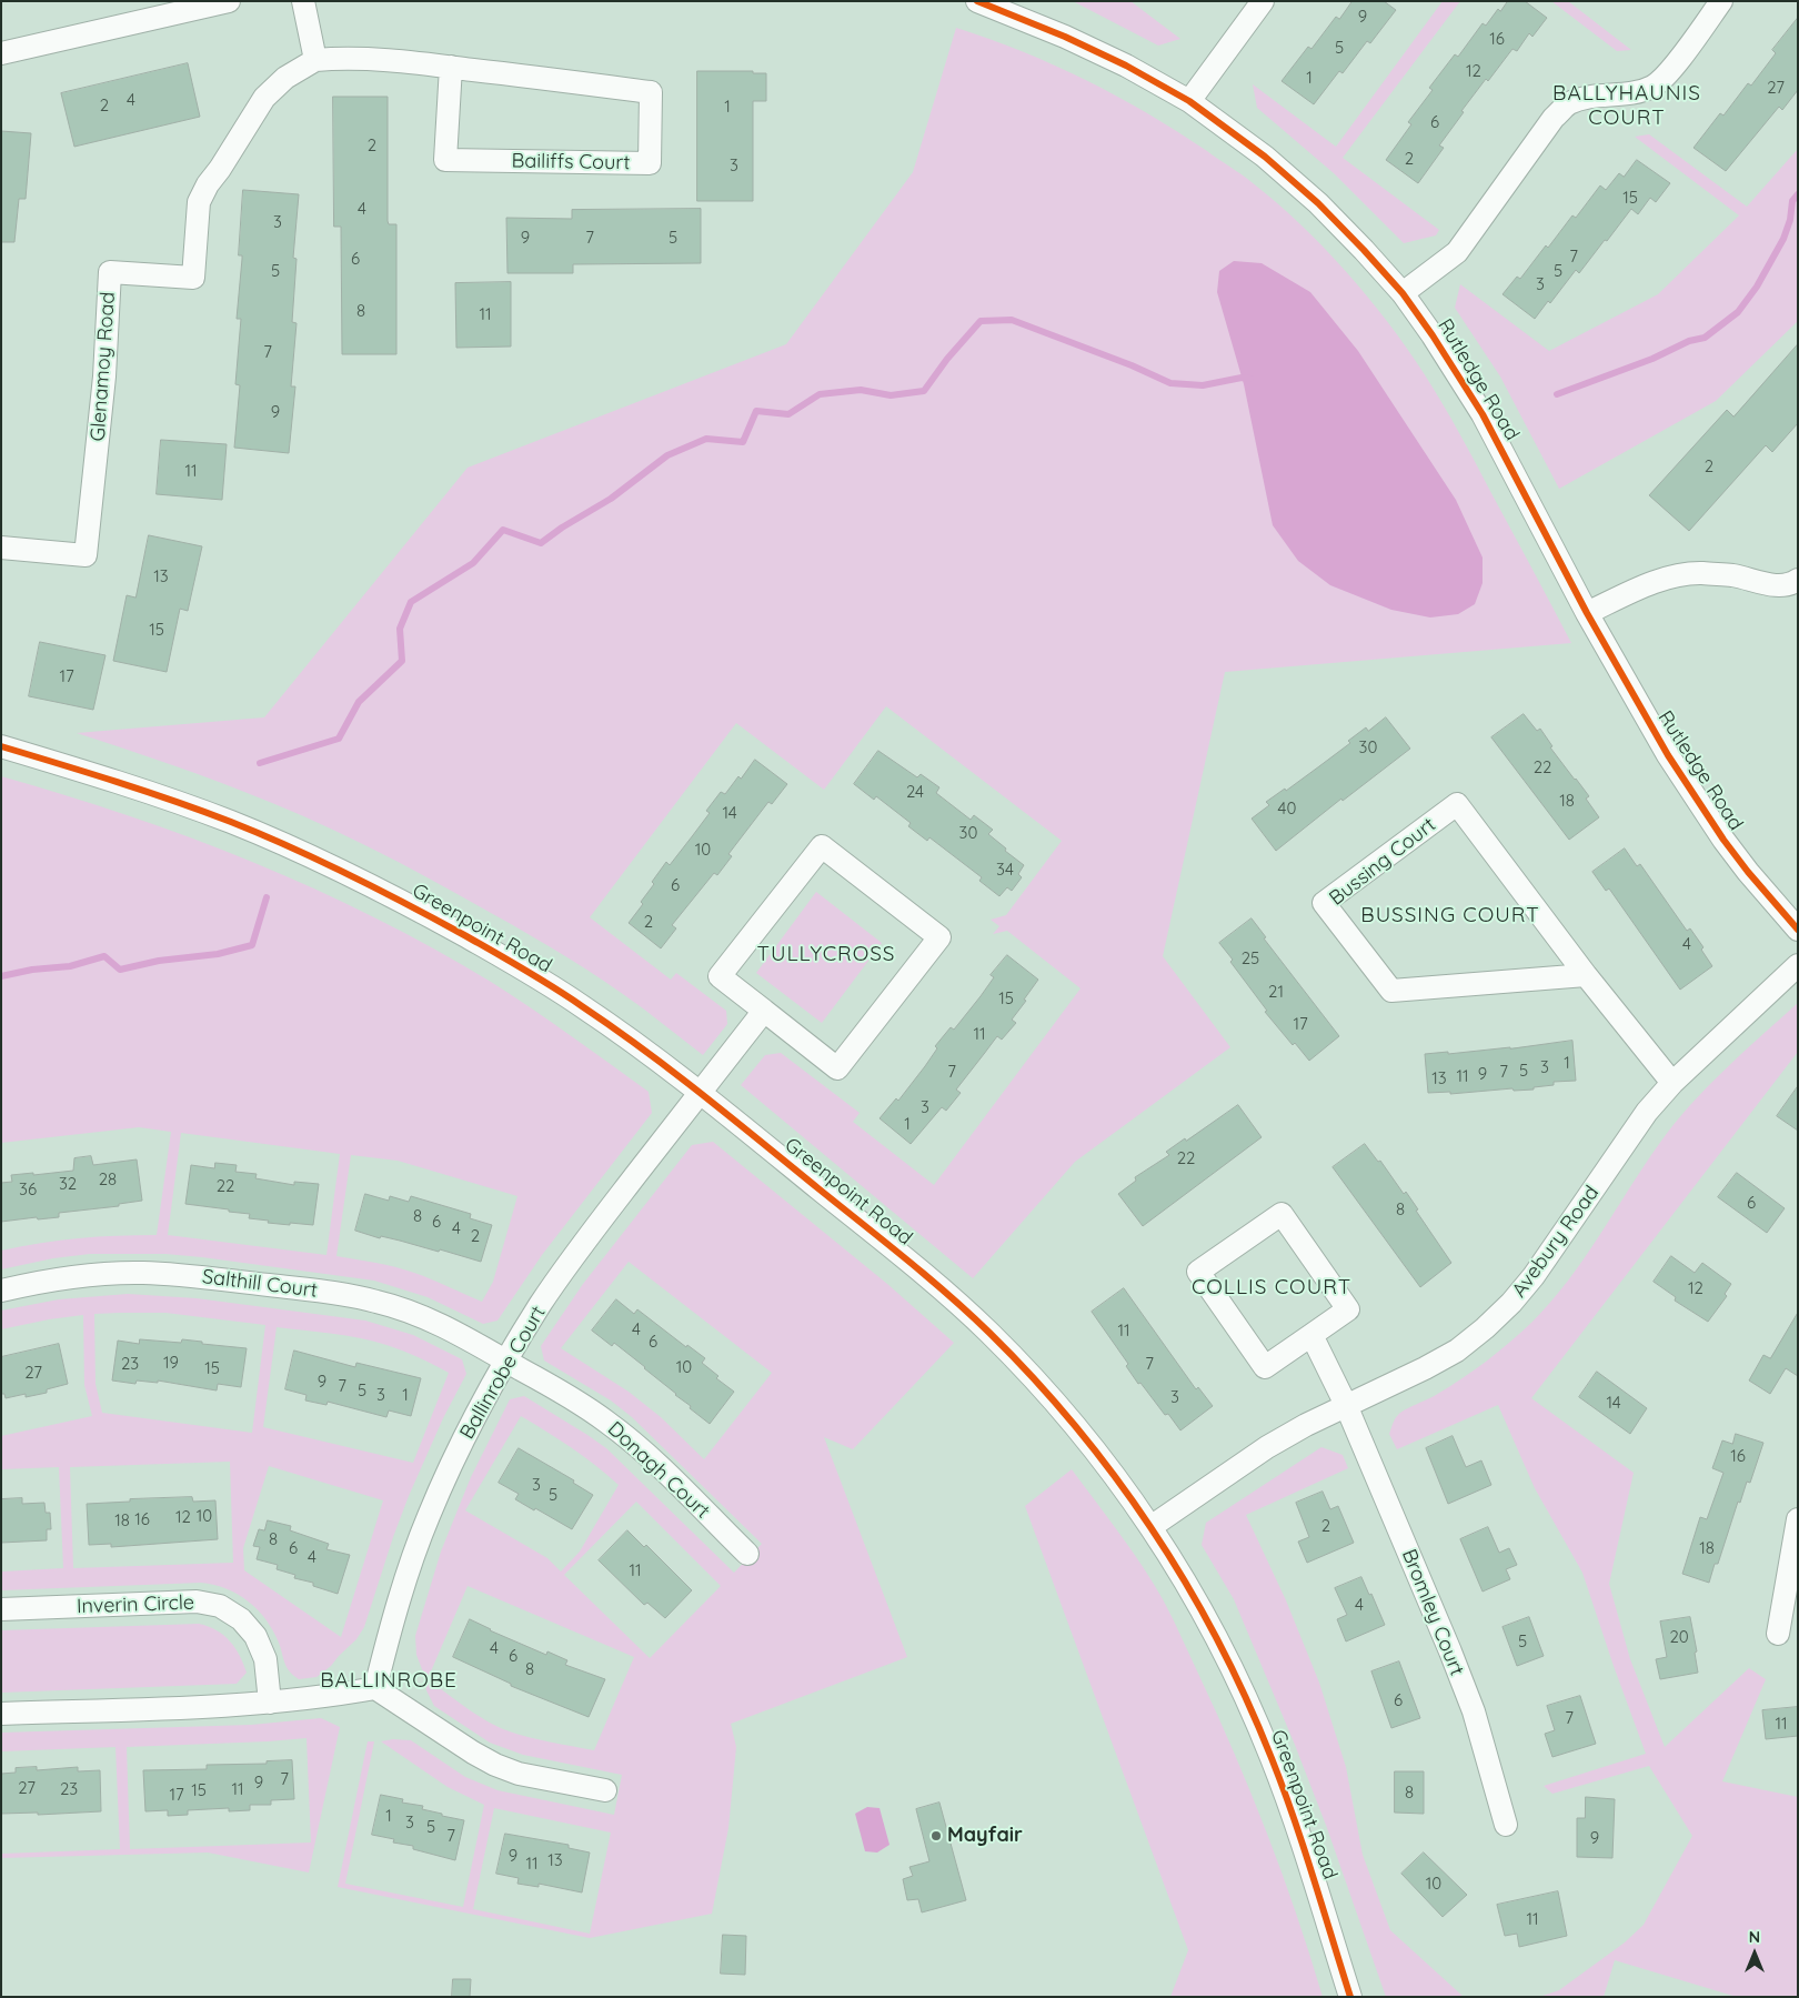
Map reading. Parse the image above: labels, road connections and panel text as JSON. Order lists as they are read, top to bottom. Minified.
{"streets":{"street":["Bailiffs Court","Glenamoy Road","Rutledge Road","Bussing Court","Greenpoint Road","Avebury Road","Salthill Court","Ballinrobe Court","Donagh Court","Inverin Circle","Bromley Court"]},"crossings":[["Bailiffs Court","Glenamoy Road"],["Bussing Court","Avebury Road"],["Greenpoint Road","Avebury Road"],["Greenpoint Road","Ballinrobe Court"],["Avebury Road","Bromley Court"],["Salthill Court","Ballinrobe Court"],["Salthill Court","Donagh Court"],["Ballinrobe Court","Donagh Court"]],"districts":["BALLYHAUNIS COURT","BUSSING COURT","TULLYCROSS","COLLIS COURT","BALLINROBE"],"places":["Mayfair"],"house_numbers":["9","16","5","12","1","27","4","2","1","6","2","2","3","15","4","3","9","7","5","7","6","5","5","3","8","11","7","9","2","11","13","15","17","30","22","24","18","40","14","30","10","34","6","2","4","25","21","15","17","11","1","3","5","7","7","9","11","13","3","1","22","28","32","22","36","6","8","8","6","4","2","12","4","11","6","19","23","7","10","15","27","9","7","5","3","1","3","14","16","3","5","10","12","16","18","2","8","6","18","4","11","4","20","5","4","6","8","6","7","11","7","9","27","23","11","15","8","17","1","3","5","7","9","9","13","11","10","11"],"north":"top"}
